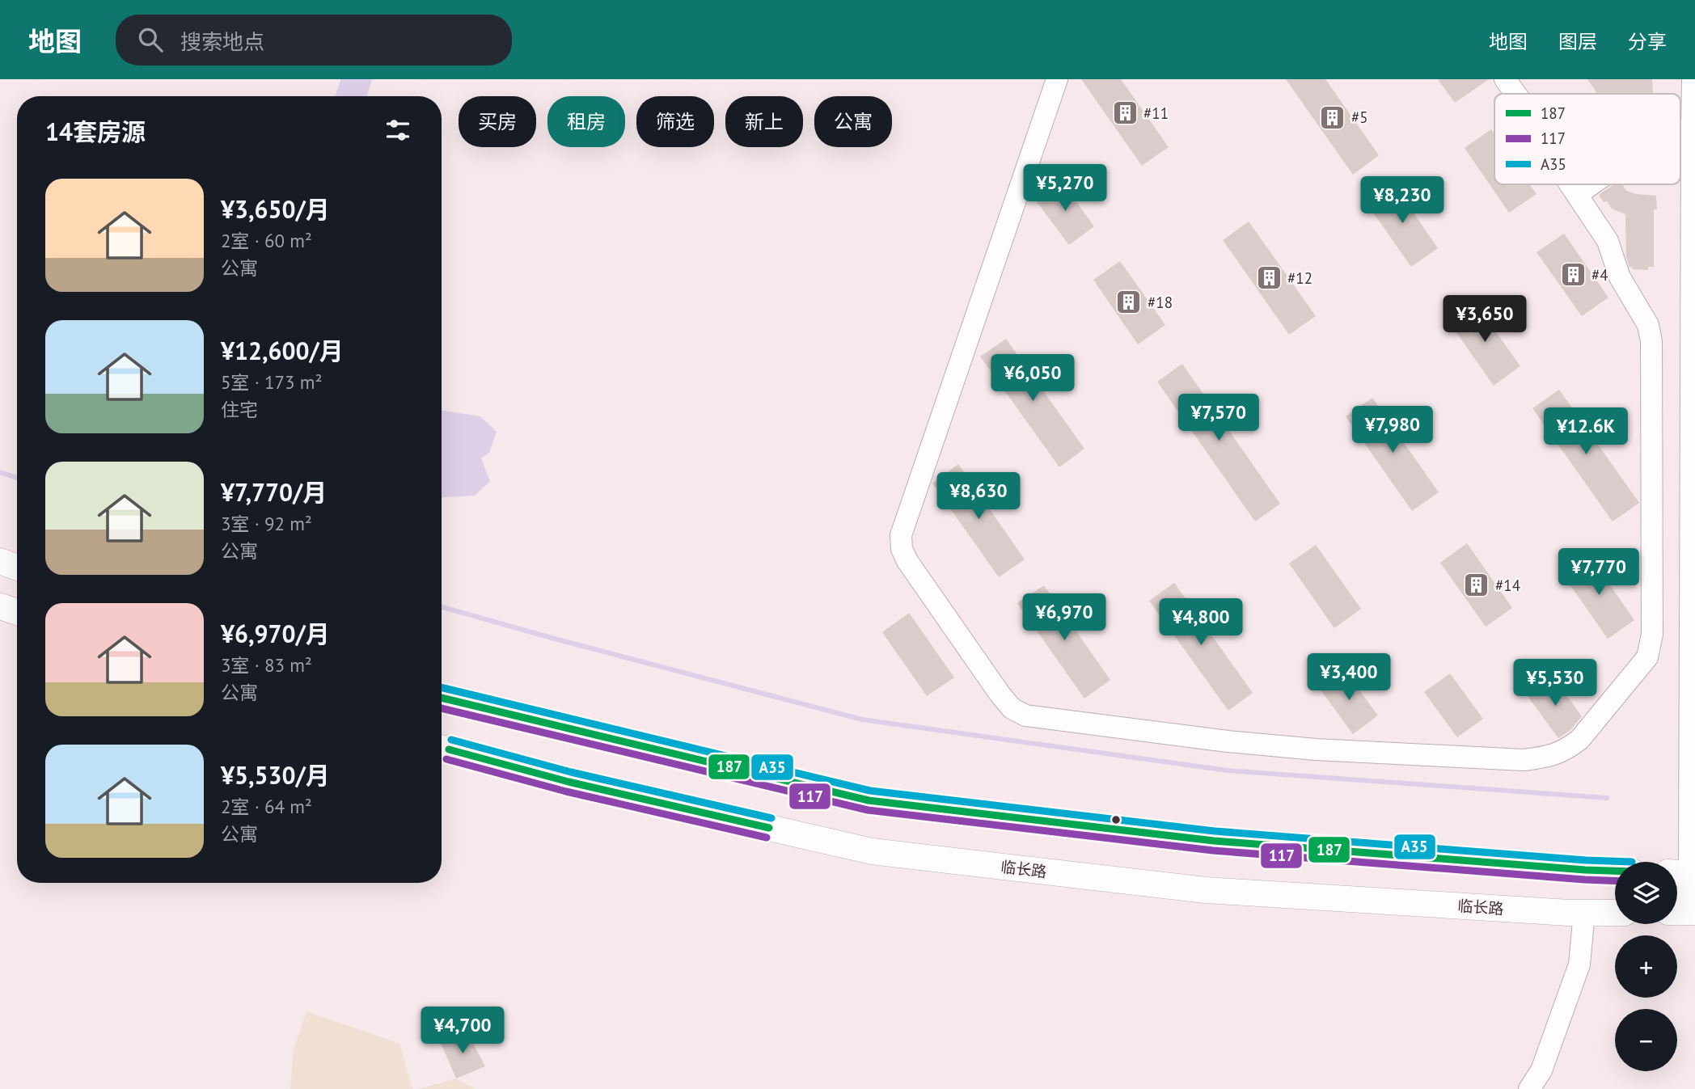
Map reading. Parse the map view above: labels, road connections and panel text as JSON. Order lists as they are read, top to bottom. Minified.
{"streets":{"main road":["临长路"]},"places":{"building":["#11","#5","#4","#12","#18","#14"]},"lines":["transit line A35","transit line 187","transit line 117"],"legend":["187","117","A35"],"page":{"header":"地图","search":"搜索地点","nav":["地图","图层","分享"],"chip":["买房","租房","筛选","新上","公寓"],"heading":"14套房源","price":["¥5,270","¥8,230","¥3,650","¥6,050","¥7,570","¥7,980","¥12.6K","¥8,630","¥7,770","¥6,970","¥4,800","¥3,400","¥5,530","¥4,700"],"list":[{"name":"¥3,650/月","note":"2室 · 60 m² · 公寓"},{"name":"¥12,600/月","note":"5室 · 173 m² · 住宅"},{"name":"¥7,770/月","note":"3室 · 92 m² · 公寓"},{"name":"¥6,970/月","note":"3室 · 83 m² · 公寓"},{"name":"¥5,530/月","note":"2室 · 64 m² · 公寓"}],"map_buttons":["+","−"]}}
